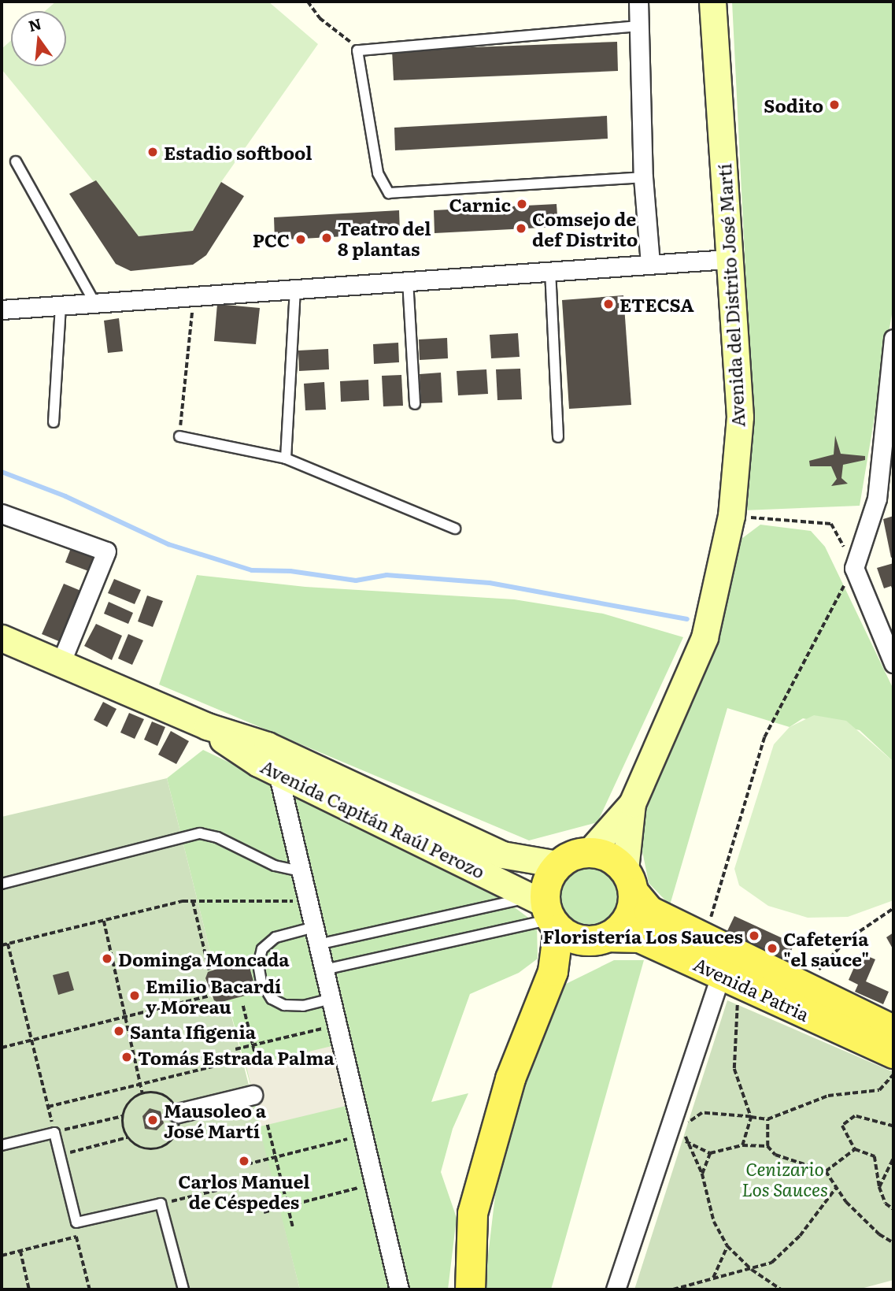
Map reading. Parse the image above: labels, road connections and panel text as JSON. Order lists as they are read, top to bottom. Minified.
{"streets":{"main road":["Avenida del Distrito José Martí","Avenida Capitán Raúl Perozo","Avenida Patria"]},"crossings":[["Avenida del Distrito José Martí","Avenida Capitán Raúl Perozo"],["Avenida del Distrito José Martí","Avenida Patria"],["Avenida Capitán Raúl Perozo","Avenida Patria"]],"parks":["Cenizario Los Sauces"],"places":["Sodito","Estadio softbool","Carnic","Comsejo de def Distrito","Teatro del 8 plantas","PCC","ETECSA","Floristería Los Sauces","Cafetería \"el sauce\"","Dominga Moncada","Emilio Bacardí y Moreau","Santa Ifigenia","Tomás Estrada Palma","Mausoleo a José Martí","Carlos Manuel de Céspedes"],"north":"top"}
